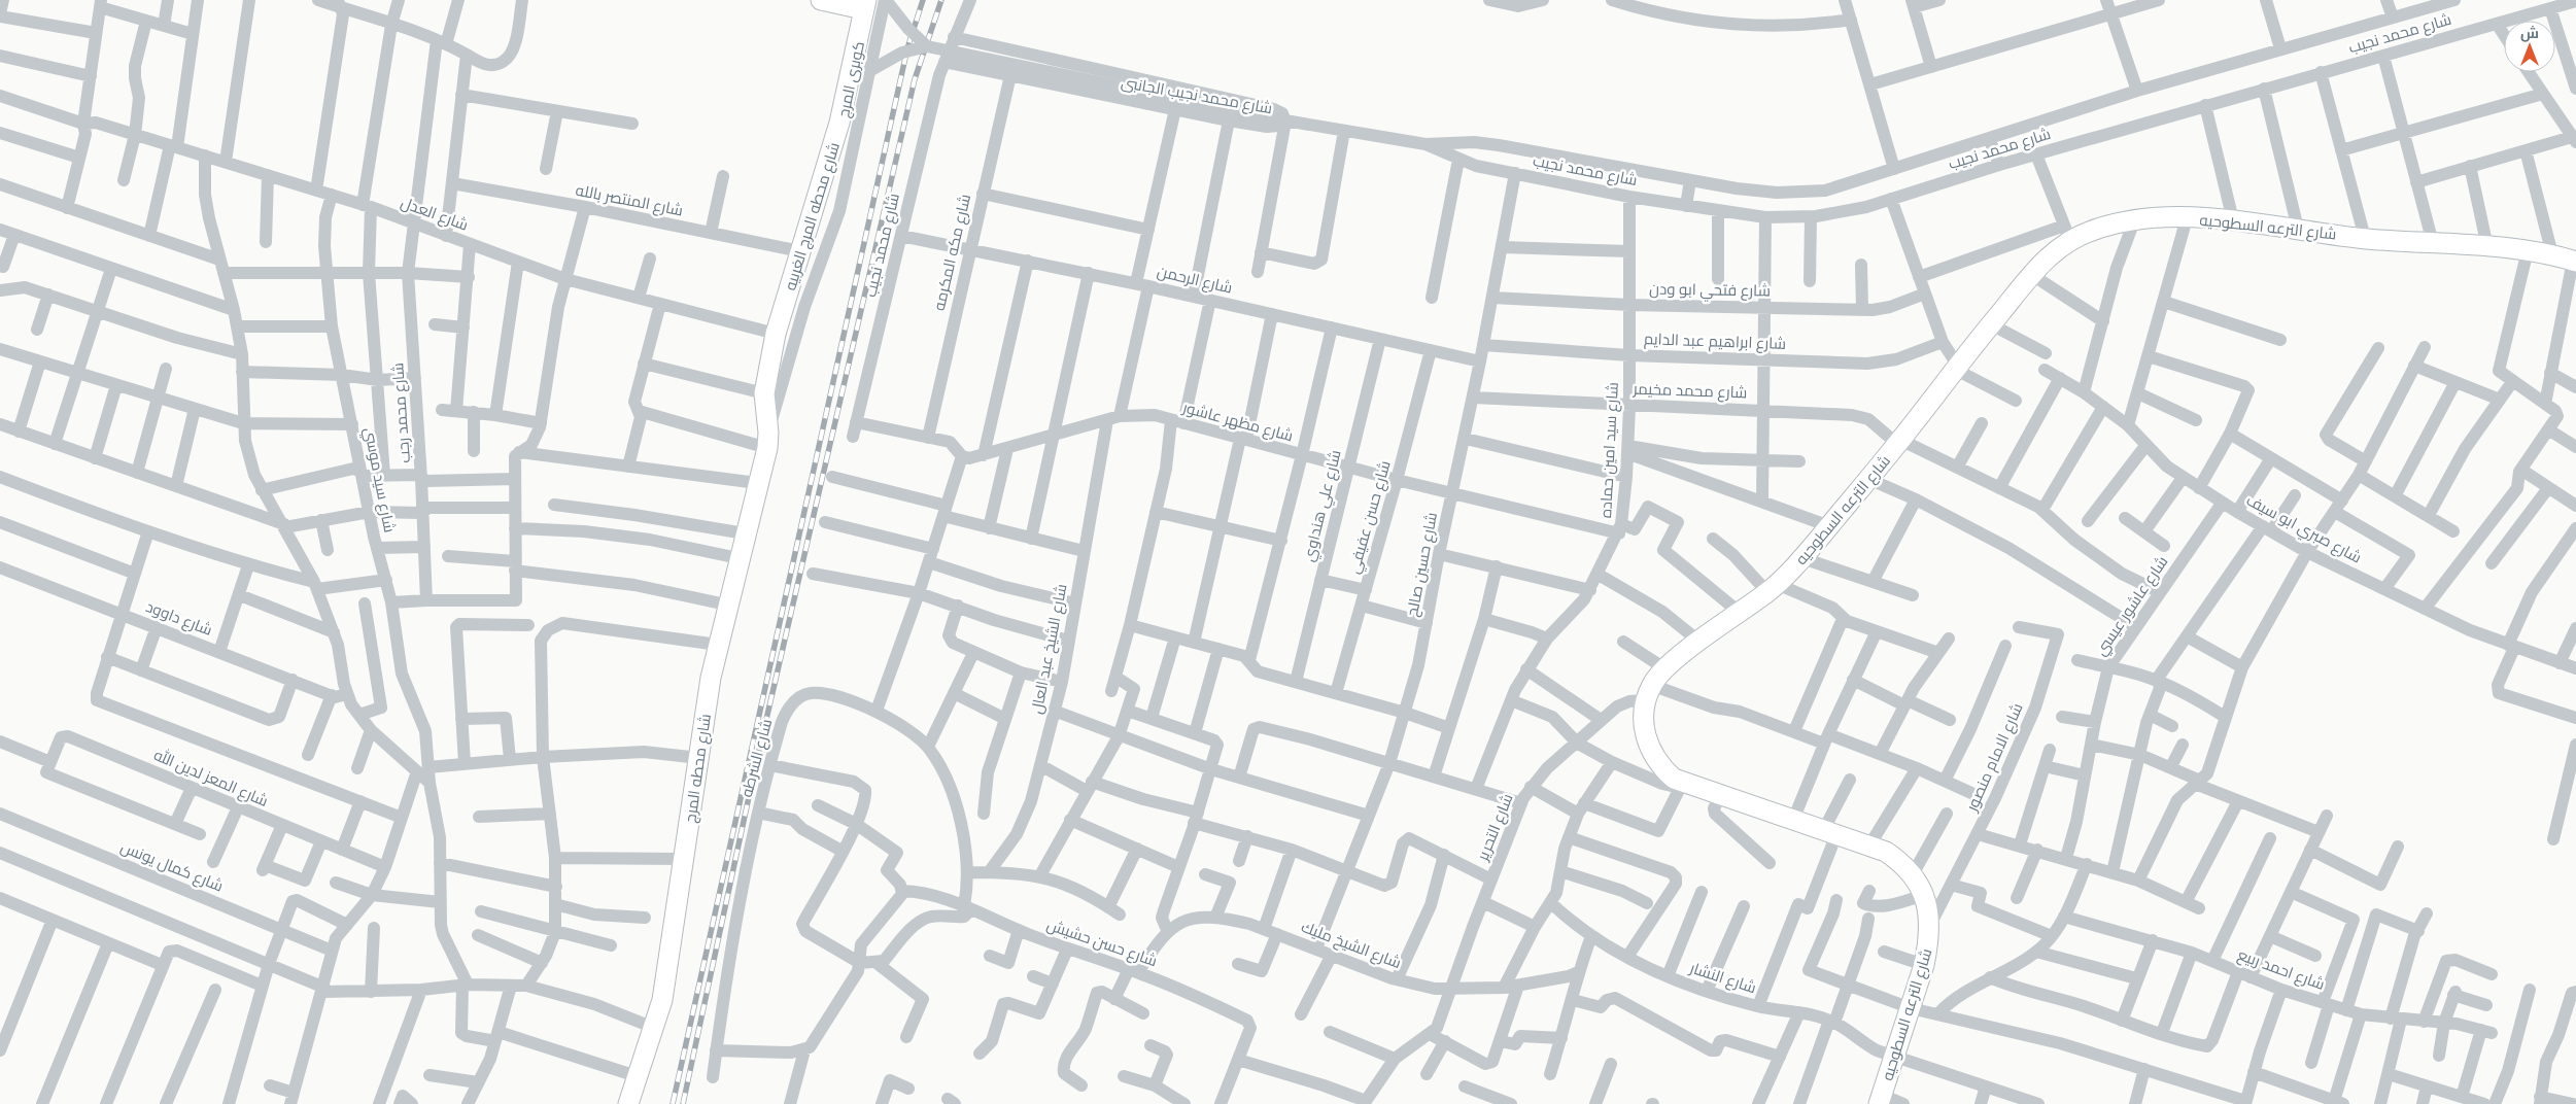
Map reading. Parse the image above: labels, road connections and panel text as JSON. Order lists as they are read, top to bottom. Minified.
{"streets":{"street":["شارع محمد نجيب","كوبرى المرج","شارع محمد نجيب الجانبى","شارع المنتصر بالله","شارع العدل","شارع محطه المرج الغربيه","شارع الترعه السطوحيه","شارع مكه المكرمه","شارع الرحمن","شارع فتحي ابو ودن","شارع ابراهيم عبد الدايم","شارع محمد مخيمر","شارع محمد رجب","شارع مظهر عاشور","شارع سيد امين حماده","شارع سيد موسي","شارع علي هنداوي","شارع حسن عفيفي","شارع صبري ابو سيف","شارع حسين صالح","شارع عاشور عيسي","شارع داوود","شارع الشيخ عبد العال","شارع الامام منصور","شارع الشرطه","شارع محطه المرج","شارع المعز لدين الله","شارع التحرير","شارع كمال يونس","شارع حسن حشيش","شارع الشيخ مليك","شارع احمد ربيع","شارع النشار"]},"crossings":[["شارع محمد نجيب","شارع محمد نجيب الجانبى"],["شارع محمد نجيب","شارع الرحمن"],["شارع محمد نجيب","شارع سيد امين حماده"],["شارع محمد نجيب","شارع حسين صالح"],["كوبرى المرج","شارع محطه المرج الغربيه"],["كوبرى المرج","شارع محطه المرج"],["شارع محمد نجيب الجانبى","شارع مكه المكرمه"],["شارع محمد نجيب الجانبى","شارع الشيخ عبد العال"],["شارع المنتصر بالله","شارع محطه المرج الغربيه"],["شارع العدل","شارع محطه المرج الغربيه"],["شارع العدل","شارع محمد رجب"],["شارع العدل","شارع سيد موسي"],["شارع محطه المرج الغربيه","شارع محطه المرج"],["شارع الترعه السطوحيه","شارع محمد مخيمر"],["شارع الترعه السطوحيه","شارع الامام منصور"],["شارع الترعه السطوحيه","شارع التحرير"],["شارع الترعه السطوحيه","شارع النشار"],["شارع مكه المكرمه","شارع الرحمن"],["شارع الرحمن","شارع علي هنداوي"],["شارع الرحمن","شارع حسن عفيفي"],["شارع الرحمن","شارع حسين صالح"],["شارع الرحمن","شارع الشيخ عبد العال"],["شارع فتحي ابو ودن","شارع سيد امين حماده"],["شارع فتحي ابو ودن","شارع حسين صالح"],["شارع ابراهيم عبد الدايم","شارع سيد امين حماده"],["شارع ابراهيم عبد الدايم","شارع حسين صالح"],["شارع محمد مخيمر","شارع سيد امين حماده"],["شارع محمد مخيمر","شارع حسين صالح"],["شارع محمد مخيمر","شارع عاشور عيسي"],["شارع مظهر عاشور","شارع سيد امين حماده"],["شارع مظهر عاشور","شارع علي هنداوي"],["شارع مظهر عاشور","شارع حسن عفيفي"],["شارع مظهر عاشور","شارع حسين صالح"],["شارع مظهر عاشور","شارع الشيخ عبد العال"],["شارع صبري ابو سيف","شارع عاشور عيسي"],["شارع حسين صالح","شارع الشيخ مليك"],["شارع الشرطه","شارع حسن حشيش"],["شارع التحرير","شارع الشيخ مليك"]],"north":"top"}
